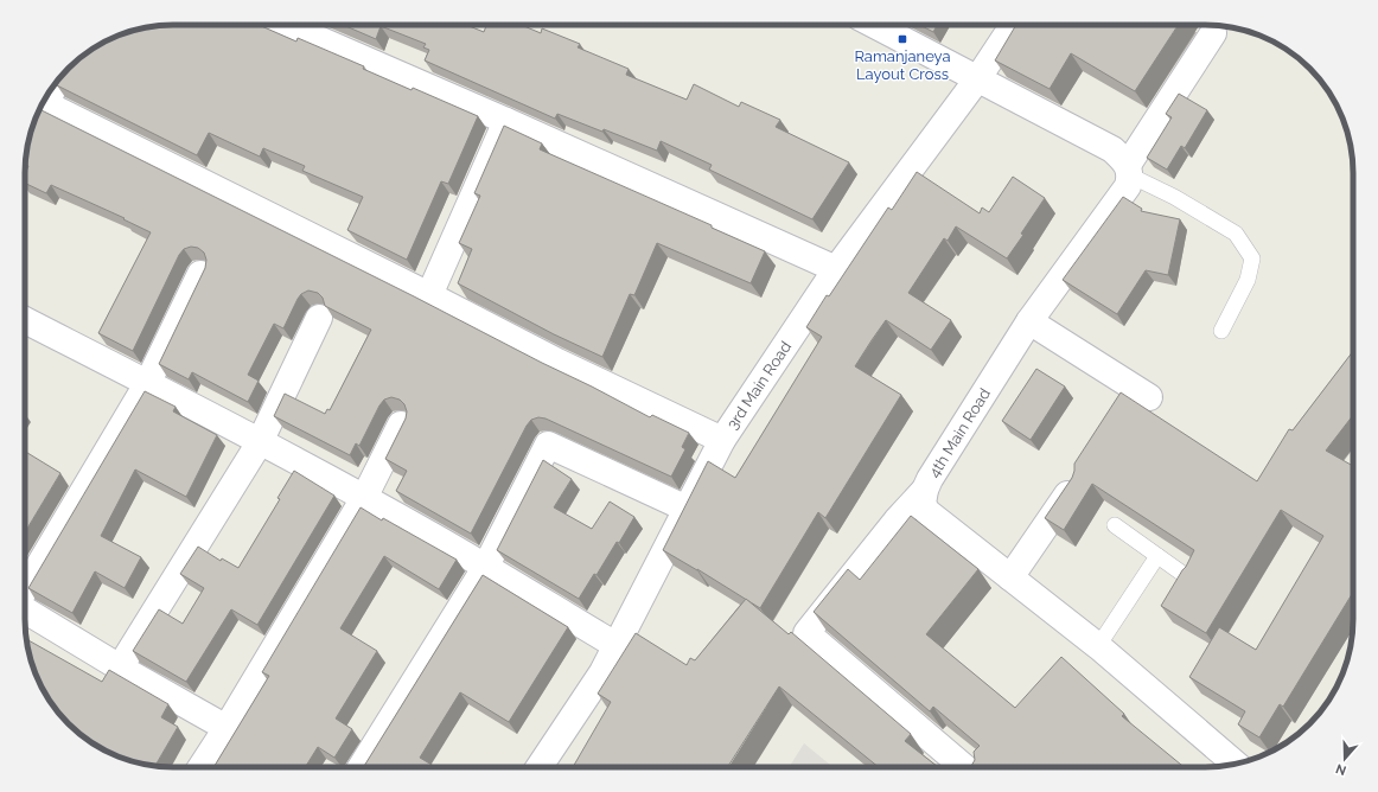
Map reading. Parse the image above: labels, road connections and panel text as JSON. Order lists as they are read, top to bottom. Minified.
{"streets":{"street":["3rd Main Road","4th Main Road"]},"places":{"transit":["Ramanjaneya Layout Cross"]},"north":"bottom"}
